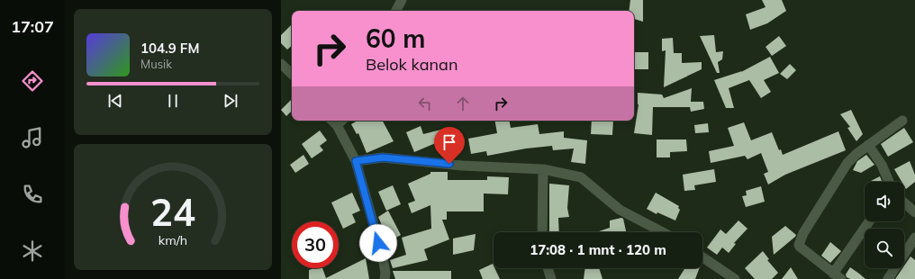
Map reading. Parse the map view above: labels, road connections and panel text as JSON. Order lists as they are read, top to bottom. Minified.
{"page":{"tabs":"17:07","turn":["60 m","Belok kanan"],"song":["104.9 FM","Musik"],"limit":"30","trip":"17:08 · 1 mnt · 120 m","gauge":["24","km/h"]}}
